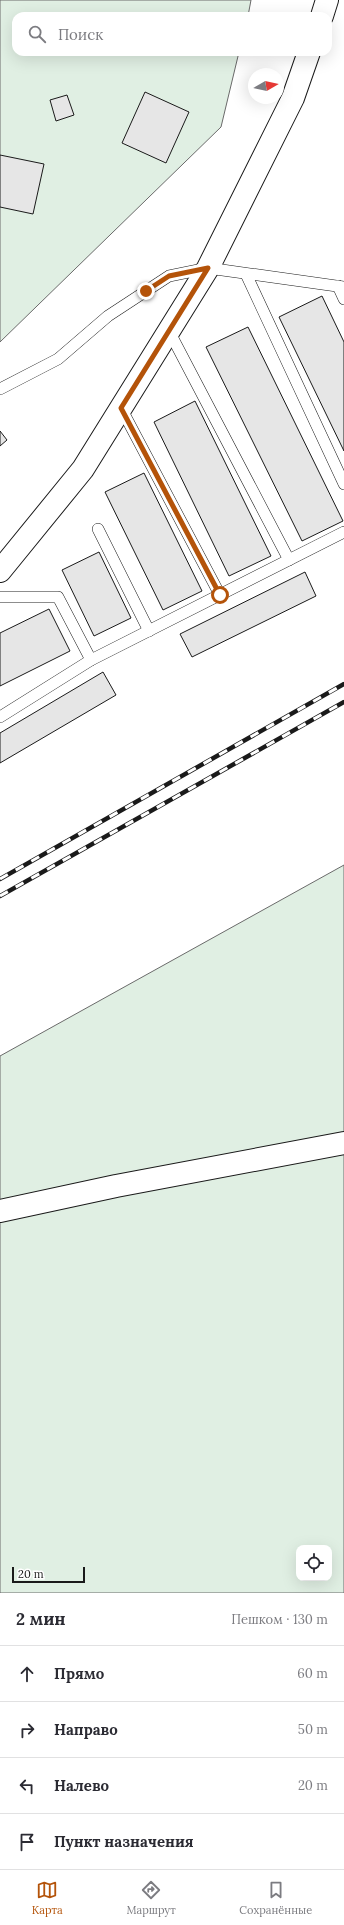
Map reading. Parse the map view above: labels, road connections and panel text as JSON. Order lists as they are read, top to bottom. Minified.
{"scale_bar":"20 m","north":"right","page":{"search":"Поиск","scale":"20 m","heading":["2 мин","Пешком · 130 m"],"list":[["Прямо","60 m"],["Направо","50 m"],["Налево","20 m"],"Пункт назначения"],"nav":["Карта","Маршрут","Сохранённые"]}}
